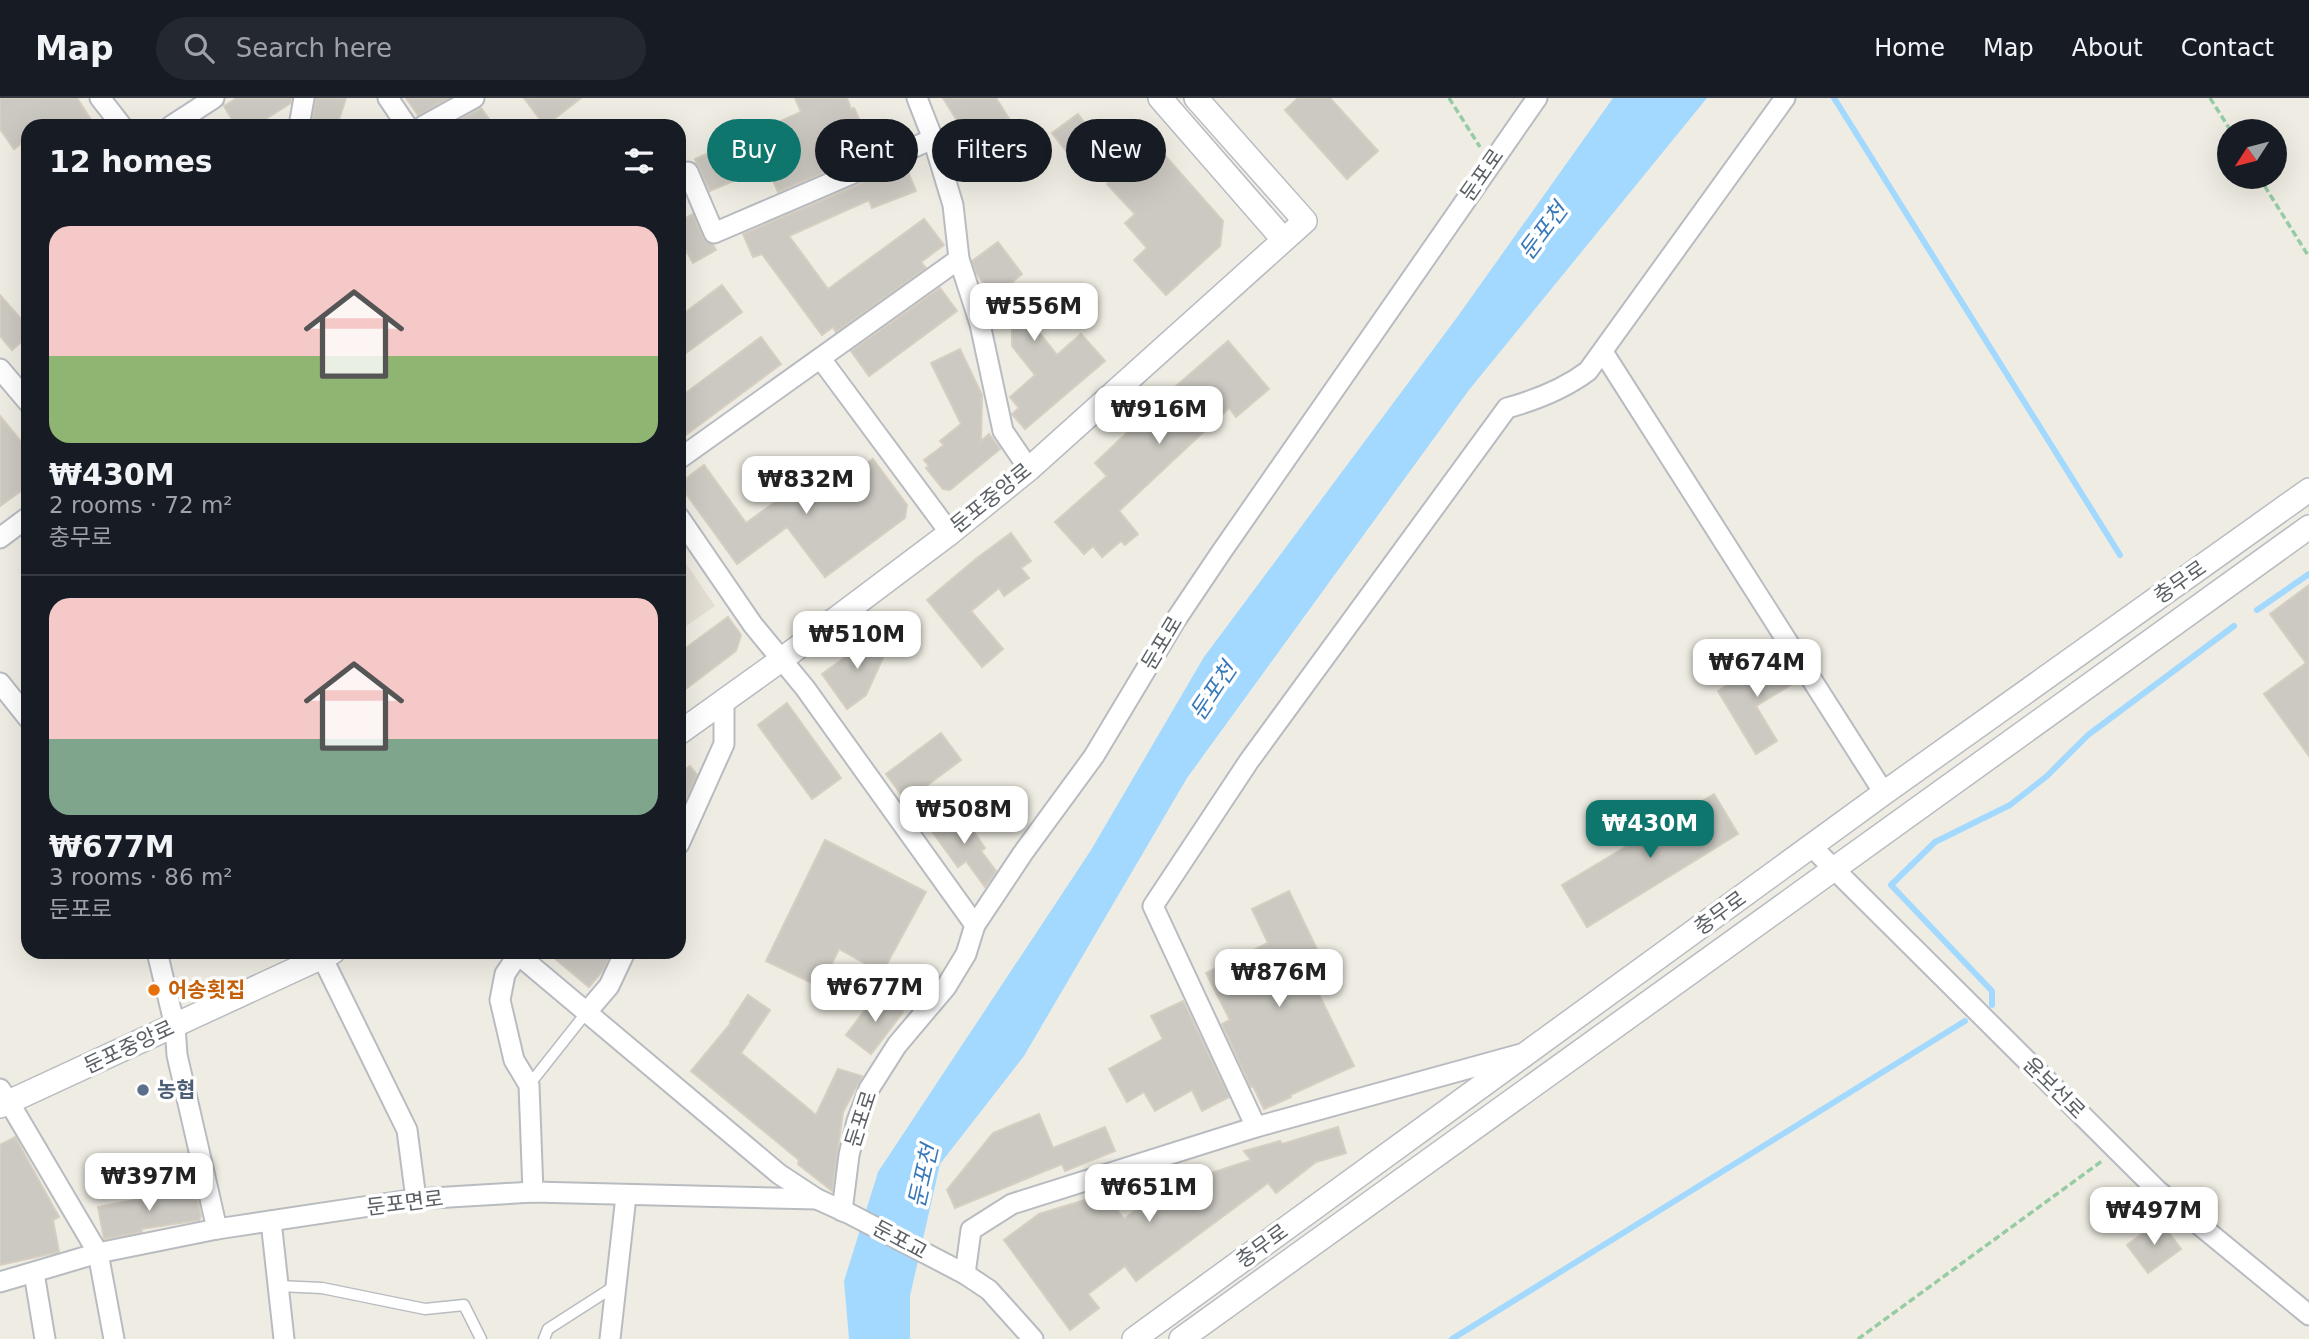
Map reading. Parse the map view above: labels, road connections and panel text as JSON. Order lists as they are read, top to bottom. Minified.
{"streets":{"street":["둔포로","둔포중앙로","충무로","윤보선로","둔포면로","둔포교"]},"crossings":[["둔포로","둔포교"],["충무로","윤보선로"]],"water":["둔포천"],"places":["어송횟집","농협"],"north":"bottom left","page":{"header":"Map","search":"Search here","nav":["Home","Map","About","Contact"],"chip":["Buy","Rent","Filters","New"],"heading":"12 homes","list":[{"name":"₩430M","note":"2 rooms · 72 m² · 충무로"},{"name":"₩677M","note":"3 rooms · 86 m² · 둔포로"}],"price":["₩556M","₩916M","₩832M","₩510M","₩674M","₩508M","₩430M","₩876M","₩677M","₩397M","₩651M","₩497M"]}}
